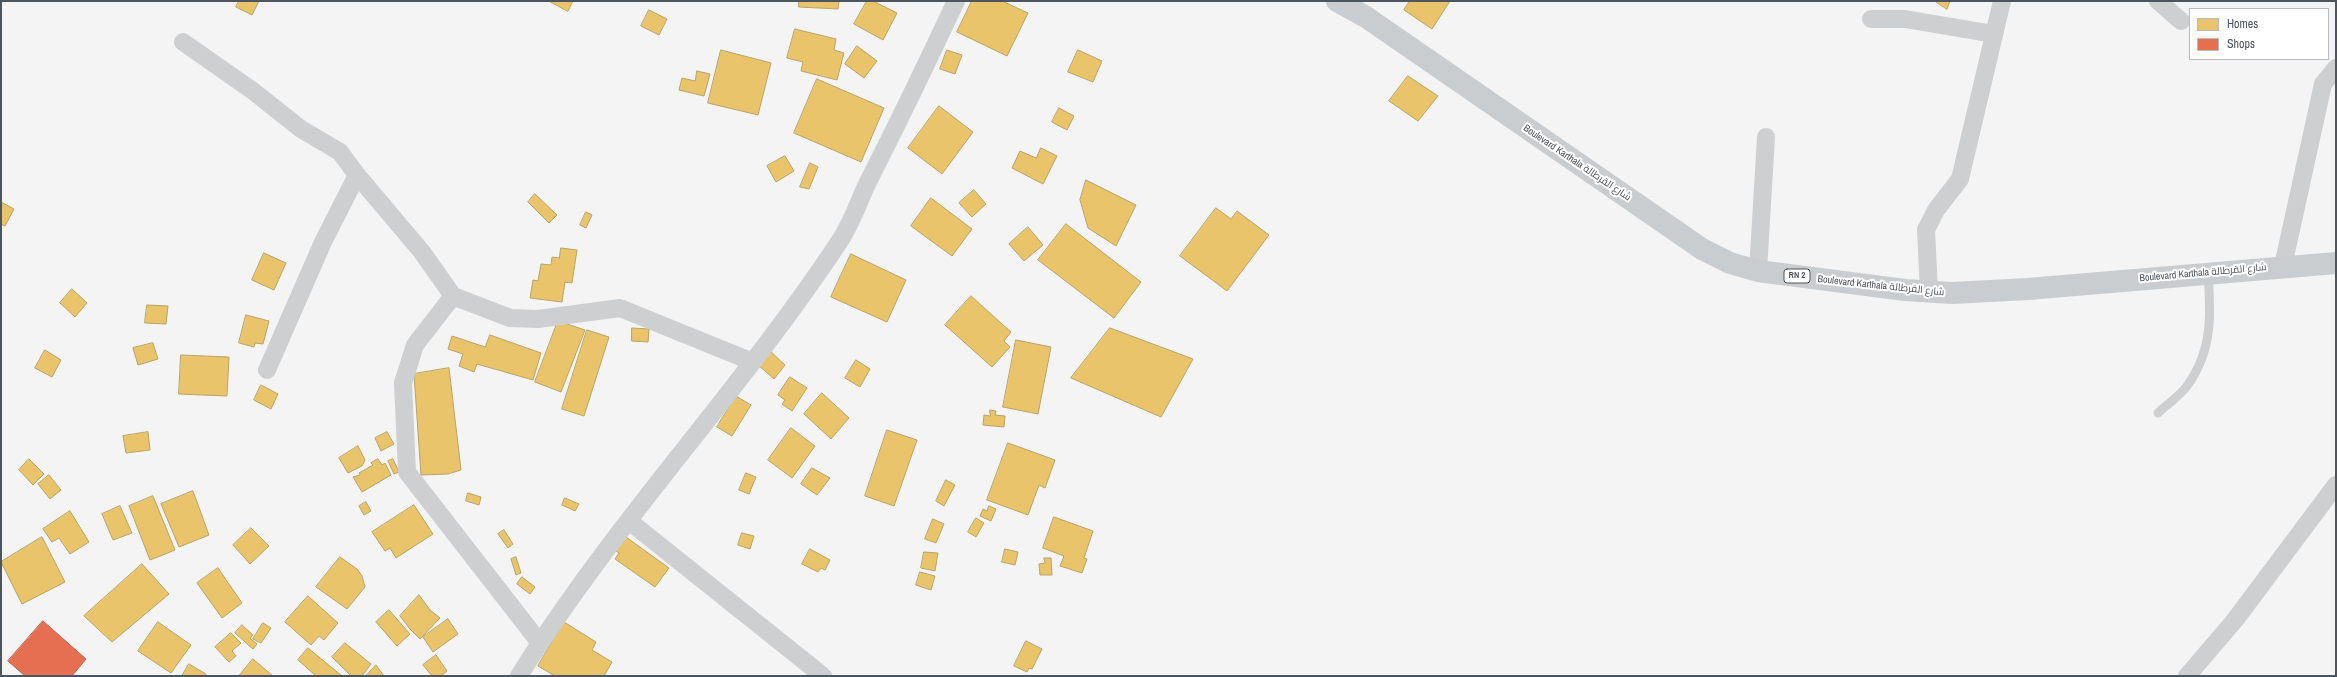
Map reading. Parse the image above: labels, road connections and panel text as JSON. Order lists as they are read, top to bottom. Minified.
{"streets":{"main road":["Boulevard Karthala شارع القرطالة","RN 2"]},"legend":["Homes","Shops"]}
